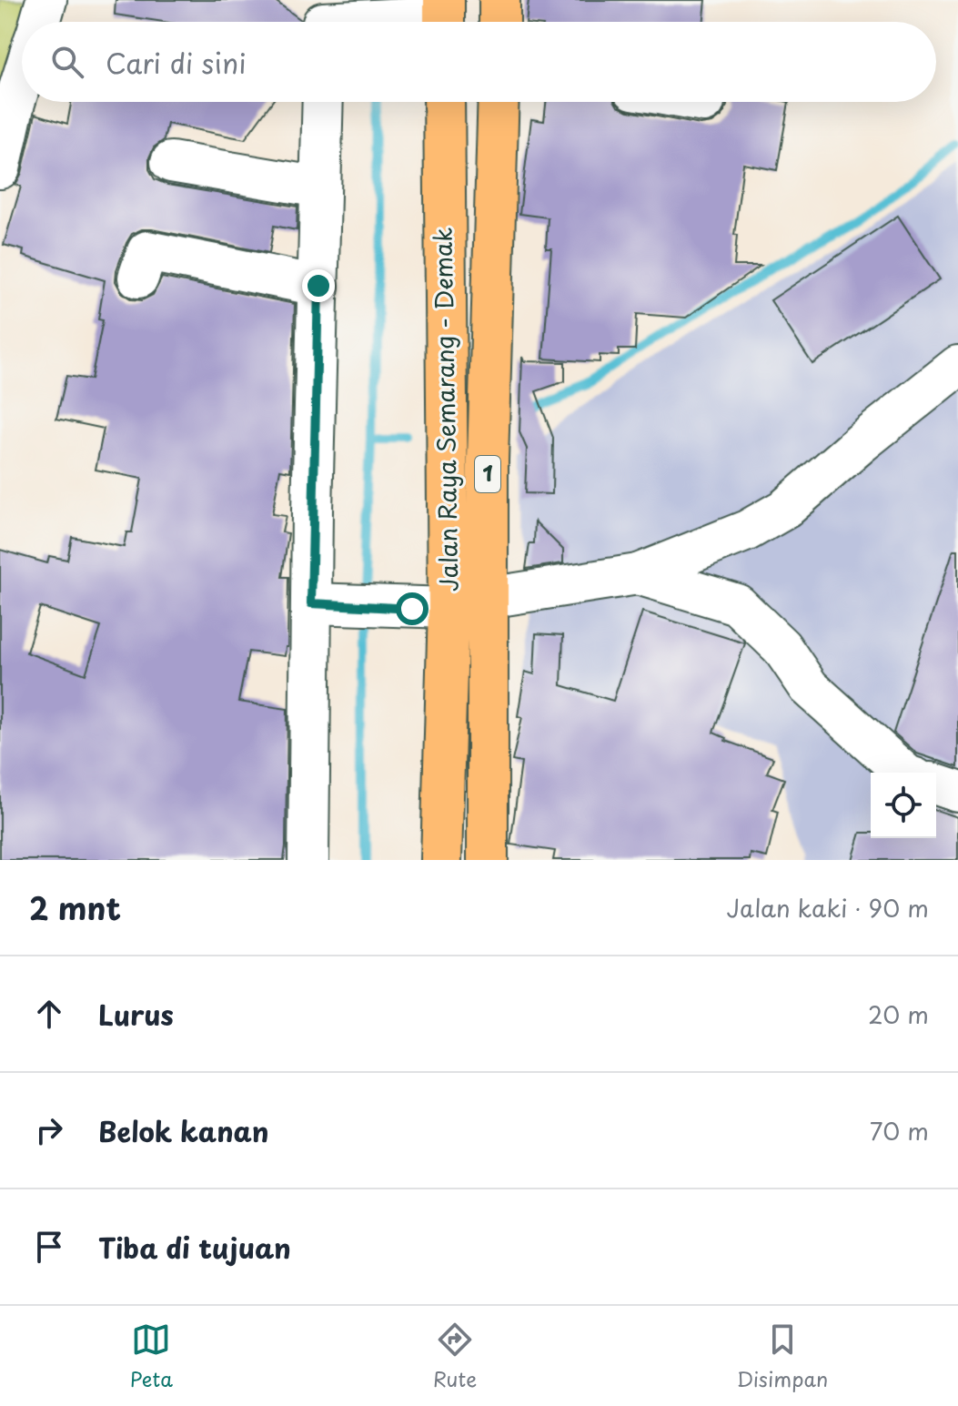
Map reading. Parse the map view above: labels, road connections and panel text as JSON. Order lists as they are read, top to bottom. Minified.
{"streets":{"highway":["Jalan Raya Semarang - Demak","1"]},"page":{"search":"Cari di sini","heading":["2 mnt","Jalan kaki · 90 m"],"list":[["Lurus","20 m"],["Belok kanan","70 m"],"Tiba di tujuan"],"nav":["Peta","Rute","Disimpan"]}}
